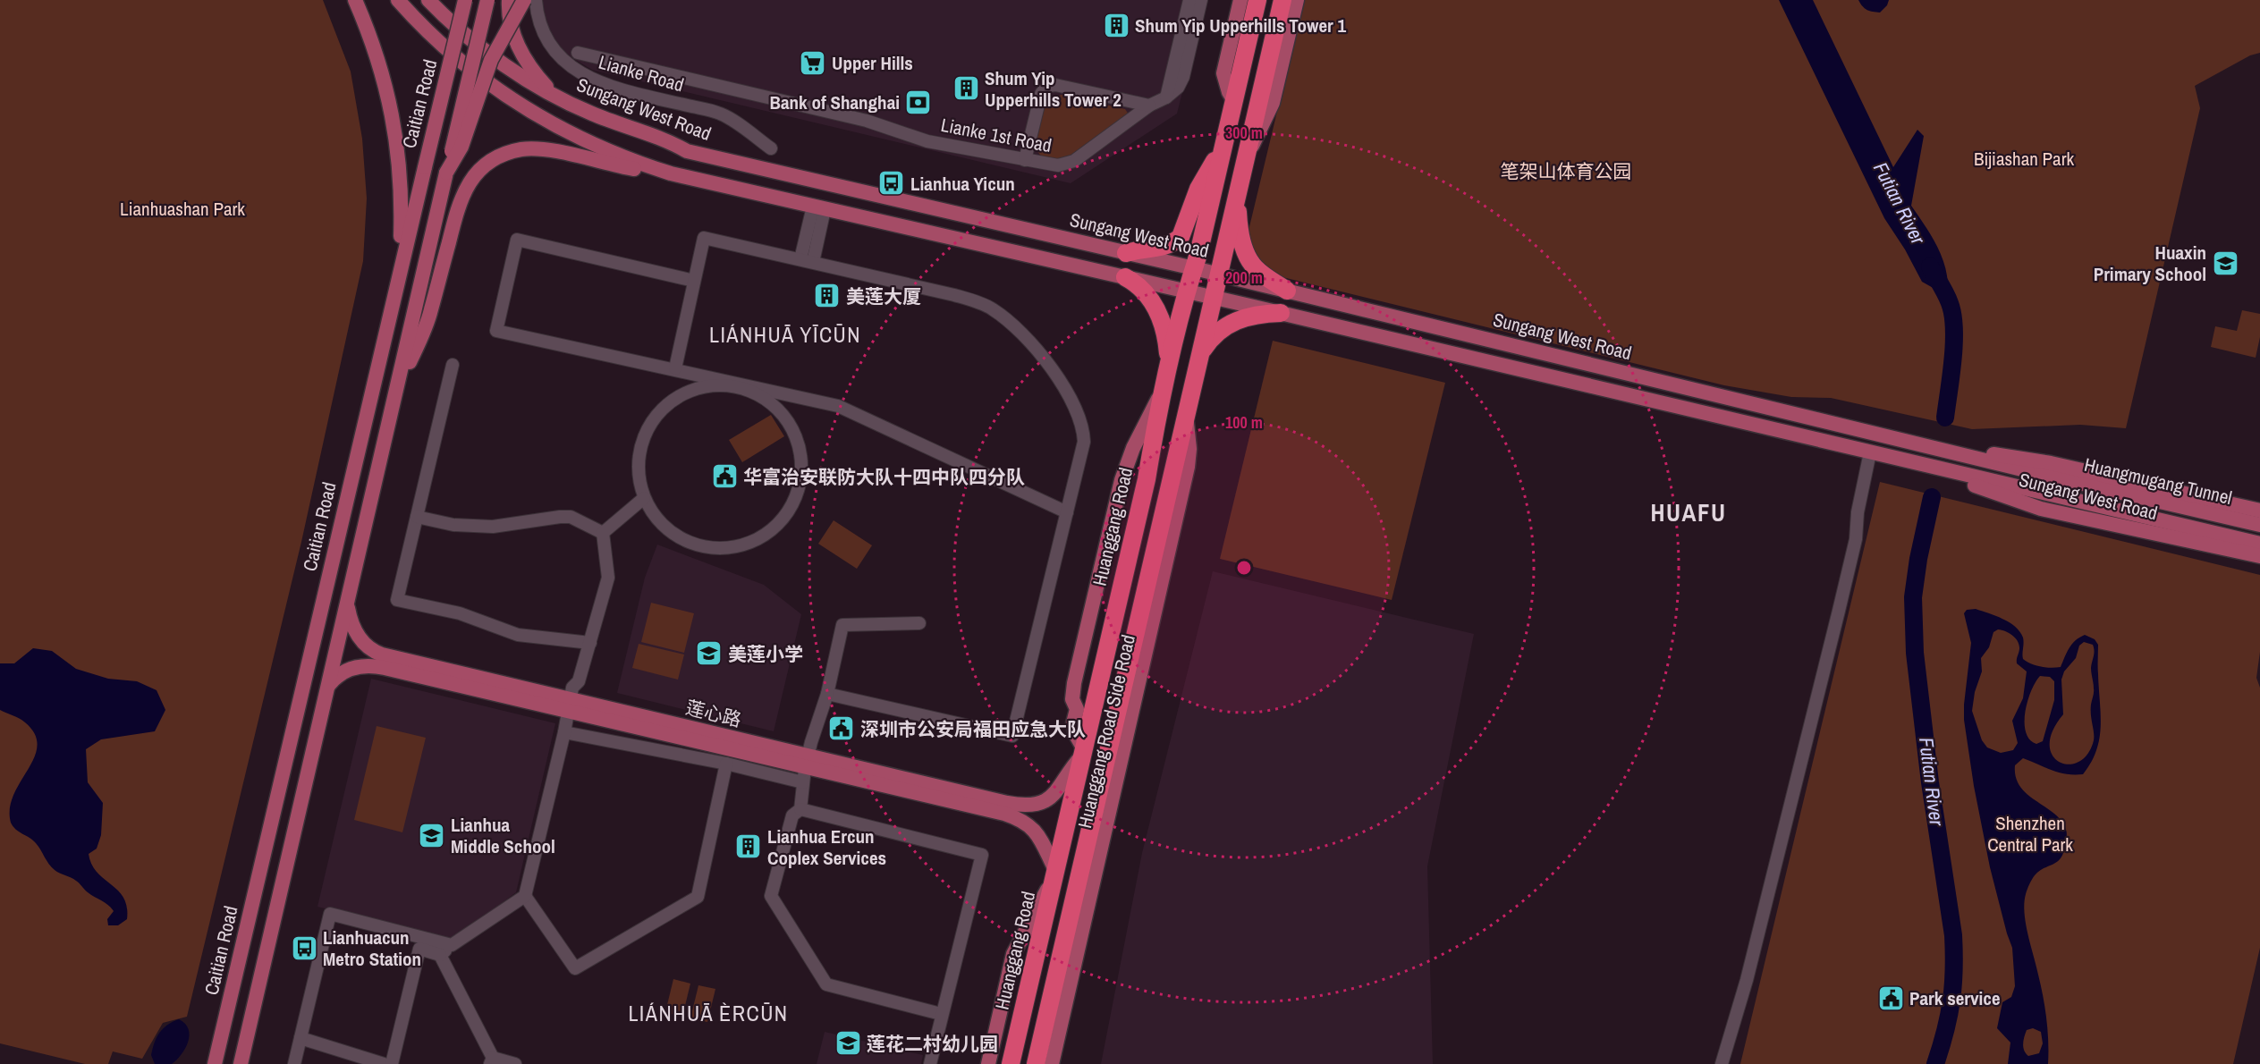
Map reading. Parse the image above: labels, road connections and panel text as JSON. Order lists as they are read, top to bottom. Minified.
{"streets":{"highway":["Huanggang Road"],"main road":["Caitian Road","Sungang West Road","Huangmugang Tunnel","莲心路","Huanggang Road Side Road"],"street":["Lianke Road","Lianke 1st Road"]},"crossings":[["Sungang West Road","Huangmugang Tunnel"],["Sungang West Road","Huanggang Road"],["Huanggang Road","莲心路"],["Huanggang Road","Huanggang Road Side Road"],["莲心路","Huanggang Road Side Road"]],"districts":["LIÁNHUĀ YĪCŪN","HUAFU","LIÁNHUĀ ÈRCŪN"],"water":["Futian River"],"parks":["Bijiashan Park","笔架山体育公园","Lianhuashan Park","Shenzhen Central Park"],"places":{"building":["Shum Yip Upperhills Tower 1","Shum Yip Upperhills Tower 2","美莲大厦","Lianhua Ercun Coplex Services"],"supermarket":["Upper Hills"],"bank":["Bank of Shanghai"],"bus stop":["Lianhua Yicun","Lianhuacun Metro Station"],"school or university":["Huaxin Primary School","美莲小学","Lianhua Middle School","莲花二村幼儿园"],"public building":["华富治安联防大队十四中队四分队","深圳市公安局福田应急大队","Park service"]},"rings":["300 m","200 m","100 m"]}
